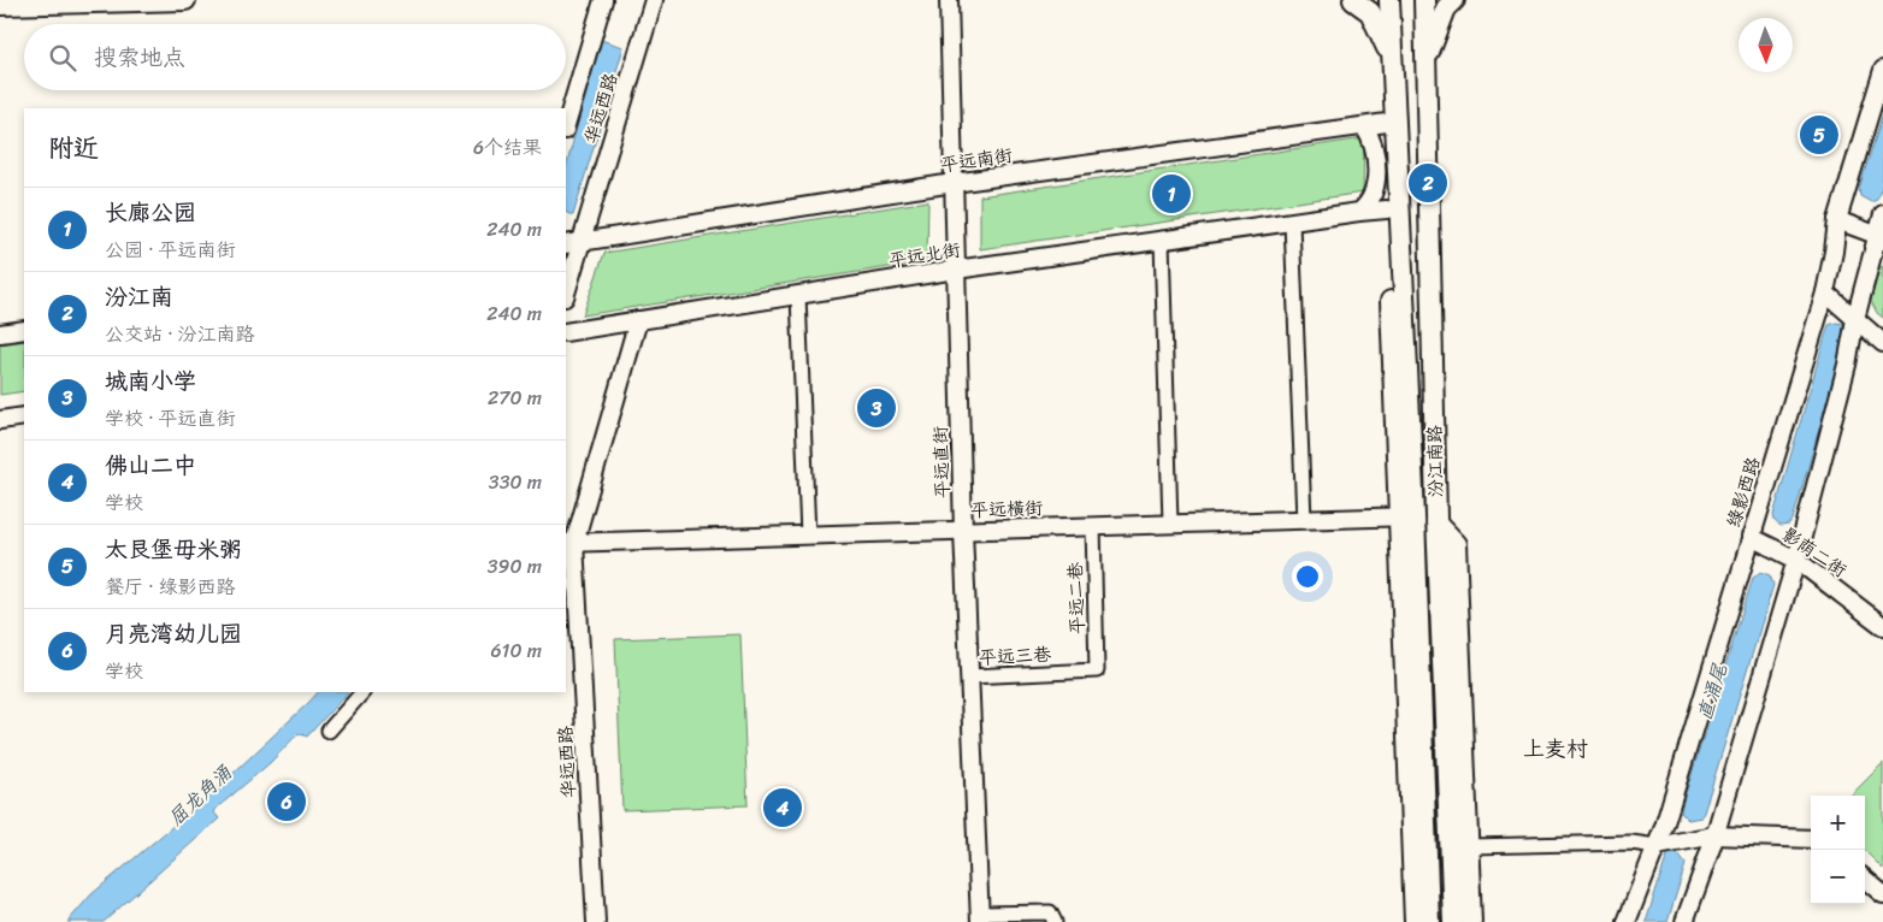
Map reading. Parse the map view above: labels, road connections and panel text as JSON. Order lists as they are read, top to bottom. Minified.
{"streets":{"main road":["汾江南路"],"street":["华远西路","平远南街","平远北街","平远直街","绿影西路","平远横街","影荫二街","平远二巷","平远三巷"]},"crossings":[["华远西路","平远南街"],["华远西路","平远北街"],["华远西路","平远横街"],["平远南街","汾江南路"],["平远南街","平远直街"],["平远北街","平远直街"],["汾江南路","平远横街"],["平远直街","平远横街"],["平远直街","平远三巷"],["绿影西路","影荫二街"],["平远横街","平远二巷"],["平远二巷","平远三巷"]],"districts":["上麦村"],"water":["直涌尾","屈龙角涌"],"north":"bottom","page":{"search":"搜索地点","heading":["附近","6个结果"],"pins":["5","2","1","3","6","4"],"list":[{"mark":"1","name":"长廊公园","note":"公园 · 平远南街","value":"240 m"},{"mark":"2","name":"汾江南","note":"公交站 · 汾江南路","value":"240 m"},{"mark":"3","name":"城南小学","note":"学校 · 平远直街","value":"270 m"},{"mark":"4","name":"佛山二中","note":"学校","value":"330 m"},{"mark":"5","name":"太艮堡毋米粥","note":"餐厅 · 绿影西路","value":"390 m"},{"mark":"6","name":"月亮湾幼儿园","note":"学校","value":"610 m"}],"map_buttons":["+","−"]}}
